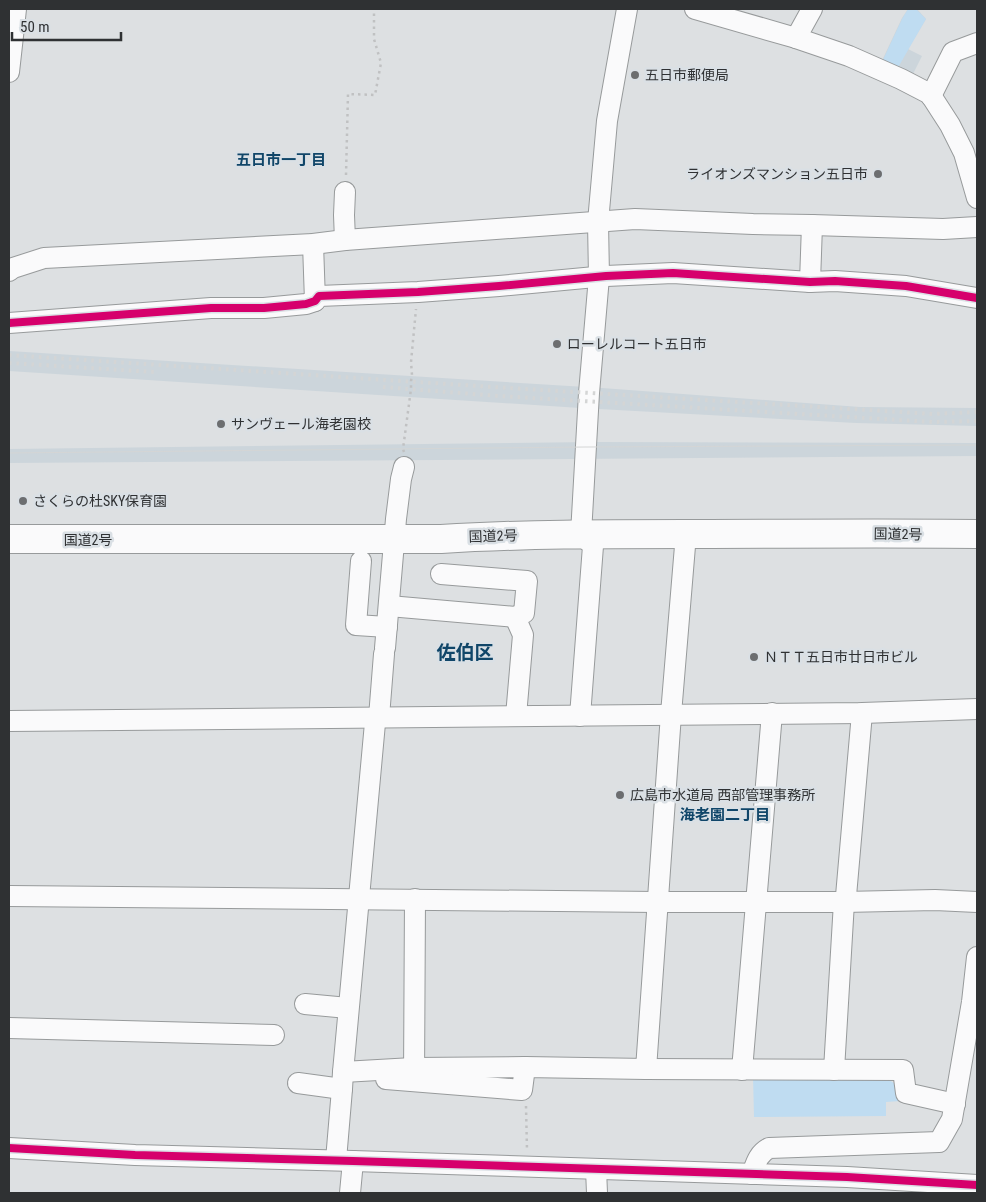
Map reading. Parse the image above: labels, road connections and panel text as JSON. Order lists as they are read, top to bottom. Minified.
{"streets":{"highway":["国道2号"]},"districts":["五日市一丁目","佐伯区","海老園二丁目"],"places":["五日市郵便局","ライオンズマンション五日市","ローレルコート五日市","サンヴェール海老園校","さくらの杜SKY保育園","ＮＴＴ五日市廿日市ビル","広島市水道局 西部管理事務所"],"scale_bar":"50 m"}
